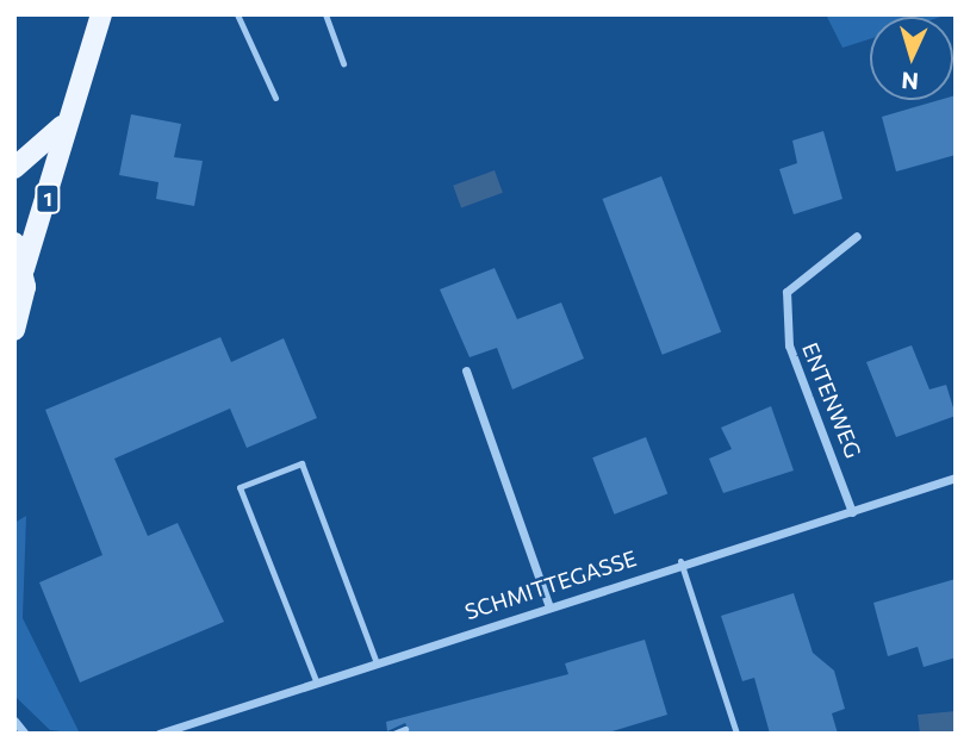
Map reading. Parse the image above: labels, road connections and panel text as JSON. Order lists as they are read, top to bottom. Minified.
{"streets":{"main road":["1"],"street":["ENTENWEG","SCHMITTEGASSE"]},"crossings":[["ENTENWEG","SCHMITTEGASSE"]],"north":"bottom"}
